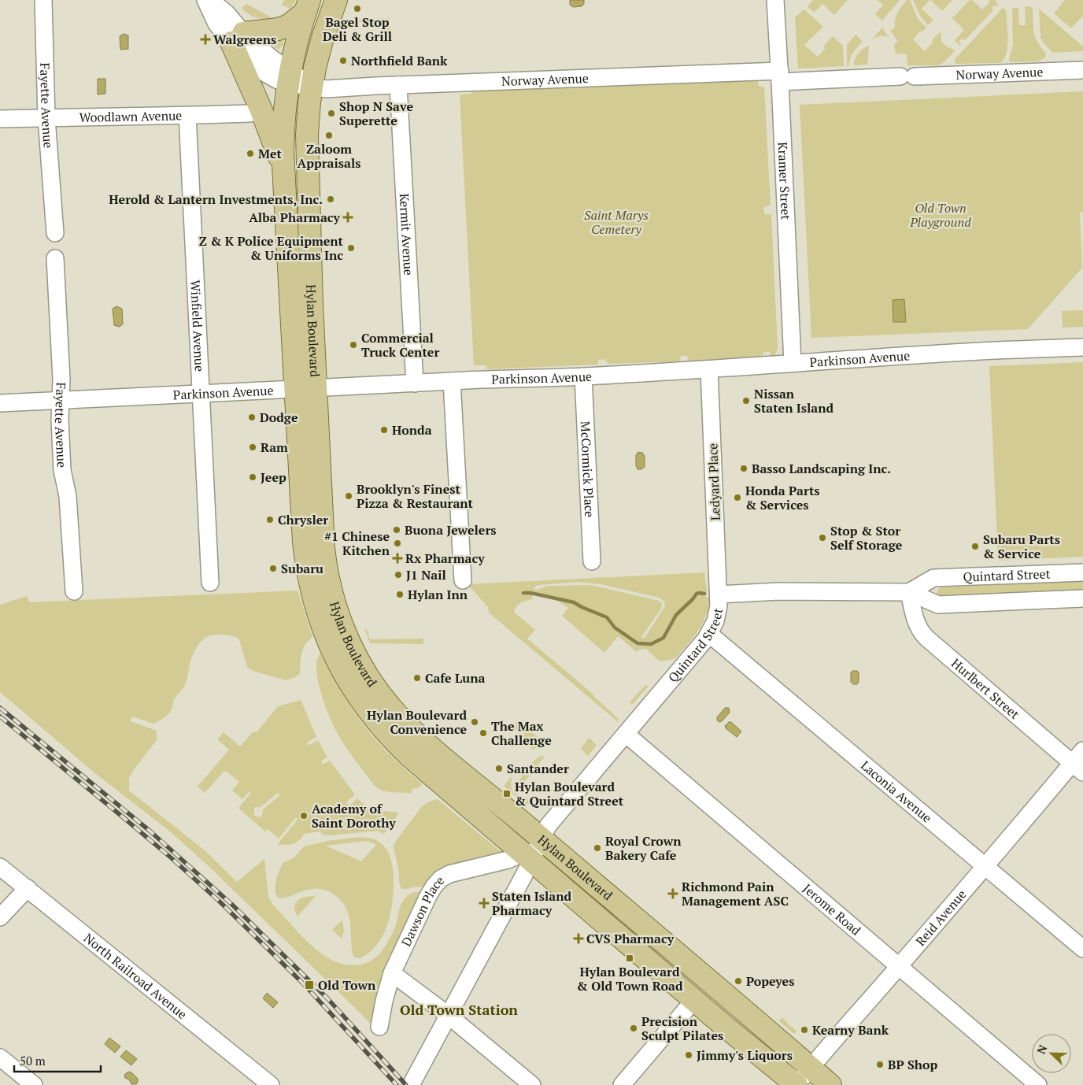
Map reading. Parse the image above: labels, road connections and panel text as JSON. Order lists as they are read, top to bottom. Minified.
{"streets":{"main road":["Hylan Boulevard"],"street":["Norway Avenue","Fayette Avenue","Woodlawn Avenue","Kramer Street","Kermit Avenue","Winfield Avenue","Parkinson Avenue","McCormick Place","Ledyard Place","Quintard Street","Hurlbert Street","Laconia Avenue","Jerome Road","Dawson Place","Reid Avenue","North Railroad Avenue"]},"crossings":[["Norway Avenue","Kramer Street"],["Norway Avenue","Kermit Avenue"],["Norway Avenue","Hylan Boulevard"],["Fayette Avenue","Woodlawn Avenue"],["Fayette Avenue","Parkinson Avenue"],["Woodlawn Avenue","Winfield Avenue"],["Kramer Street","Parkinson Avenue"],["Kermit Avenue","Parkinson Avenue"],["Winfield Avenue","Parkinson Avenue"],["Hylan Boulevard","Parkinson Avenue"],["Hylan Boulevard","Quintard Street"],["Hylan Boulevard","Dawson Place"],["Hylan Boulevard","Reid Avenue"],["Parkinson Avenue","McCormick Place"],["Parkinson Avenue","Ledyard Place"],["Ledyard Place","Quintard Street"],["Quintard Street","Hurlbert Street"],["Quintard Street","Laconia Avenue"],["Quintard Street","Jerome Road"],["Quintard Street","Dawson Place"],["Hurlbert Street","Reid Avenue"],["Laconia Avenue","Reid Avenue"],["Jerome Road","Reid Avenue"]],"districts":["Old Town Station"],"parks":["Old Town Playground","Saint Marys Cemetery"],"places":{"other":["Bagel Stop Deli & Grill","Northfield Bank","Shop N Save Superette","Zaloom Appraisals","Met","Herold & Lantern Investments, Inc.","Z & K Police Equipment & Uniforms Inc","Commercial Truck Center","Nissan Staten Island","Dodge","Honda","Ram","Basso Landscaping Inc.","Jeep","Brooklyn's Finest Pizza & Restaurant","Honda Parts & Services","Chrysler","Buona Jewelers","Stop & Stor Self Storage","#1 Chinese Kitchen","Subaru Parts & Service","Subaru","J1 Nail","Hylan Inn","Cafe Luna","Hylan Boulevard Convenience","The Max Challenge","Santander","Academy of Saint Dorothy","Royal Crown Bakery Cafe","Popeyes","Precision Sculpt Pilates","Kearny Bank","Jimmy's Liquors","BP Shop"],"health":["Walgreens","Alba Pharmacy","Rx Pharmacy","Richmond Pain Management ASC","Staten Island Pharmacy","CVS Pharmacy"],"transit":["Hylan Boulevard & Quintard Street","Hylan Boulevard & Old Town Road","Old Town"]},"scale_bar":"50 m","north":"top left"}
